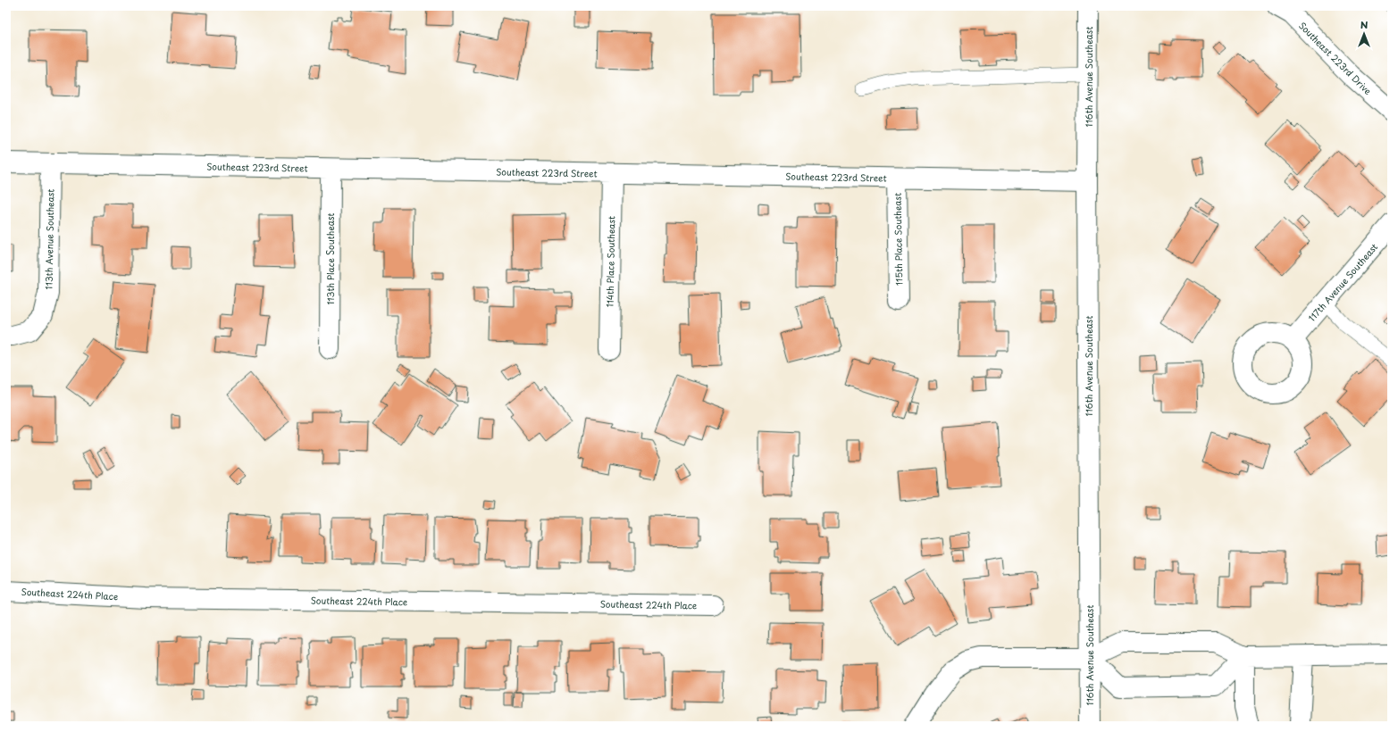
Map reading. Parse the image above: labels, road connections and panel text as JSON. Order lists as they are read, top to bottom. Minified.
{"streets":{"street":["Southeast 223rd Drive","116th Avenue Southeast","Southeast 223rd Street","113th Avenue Southeast","115th Place Southeast","113th Place Southeast","114th Place Southeast","117th Avenue Southeast","Southeast 224th Place"]},"crossings":[["116th Avenue Southeast","Southeast 223rd Street"],["Southeast 223rd Street","113th Avenue Southeast"],["Southeast 223rd Street","115th Place Southeast"],["Southeast 223rd Street","113th Place Southeast"],["Southeast 223rd Street","114th Place Southeast"]],"north":"top"}
